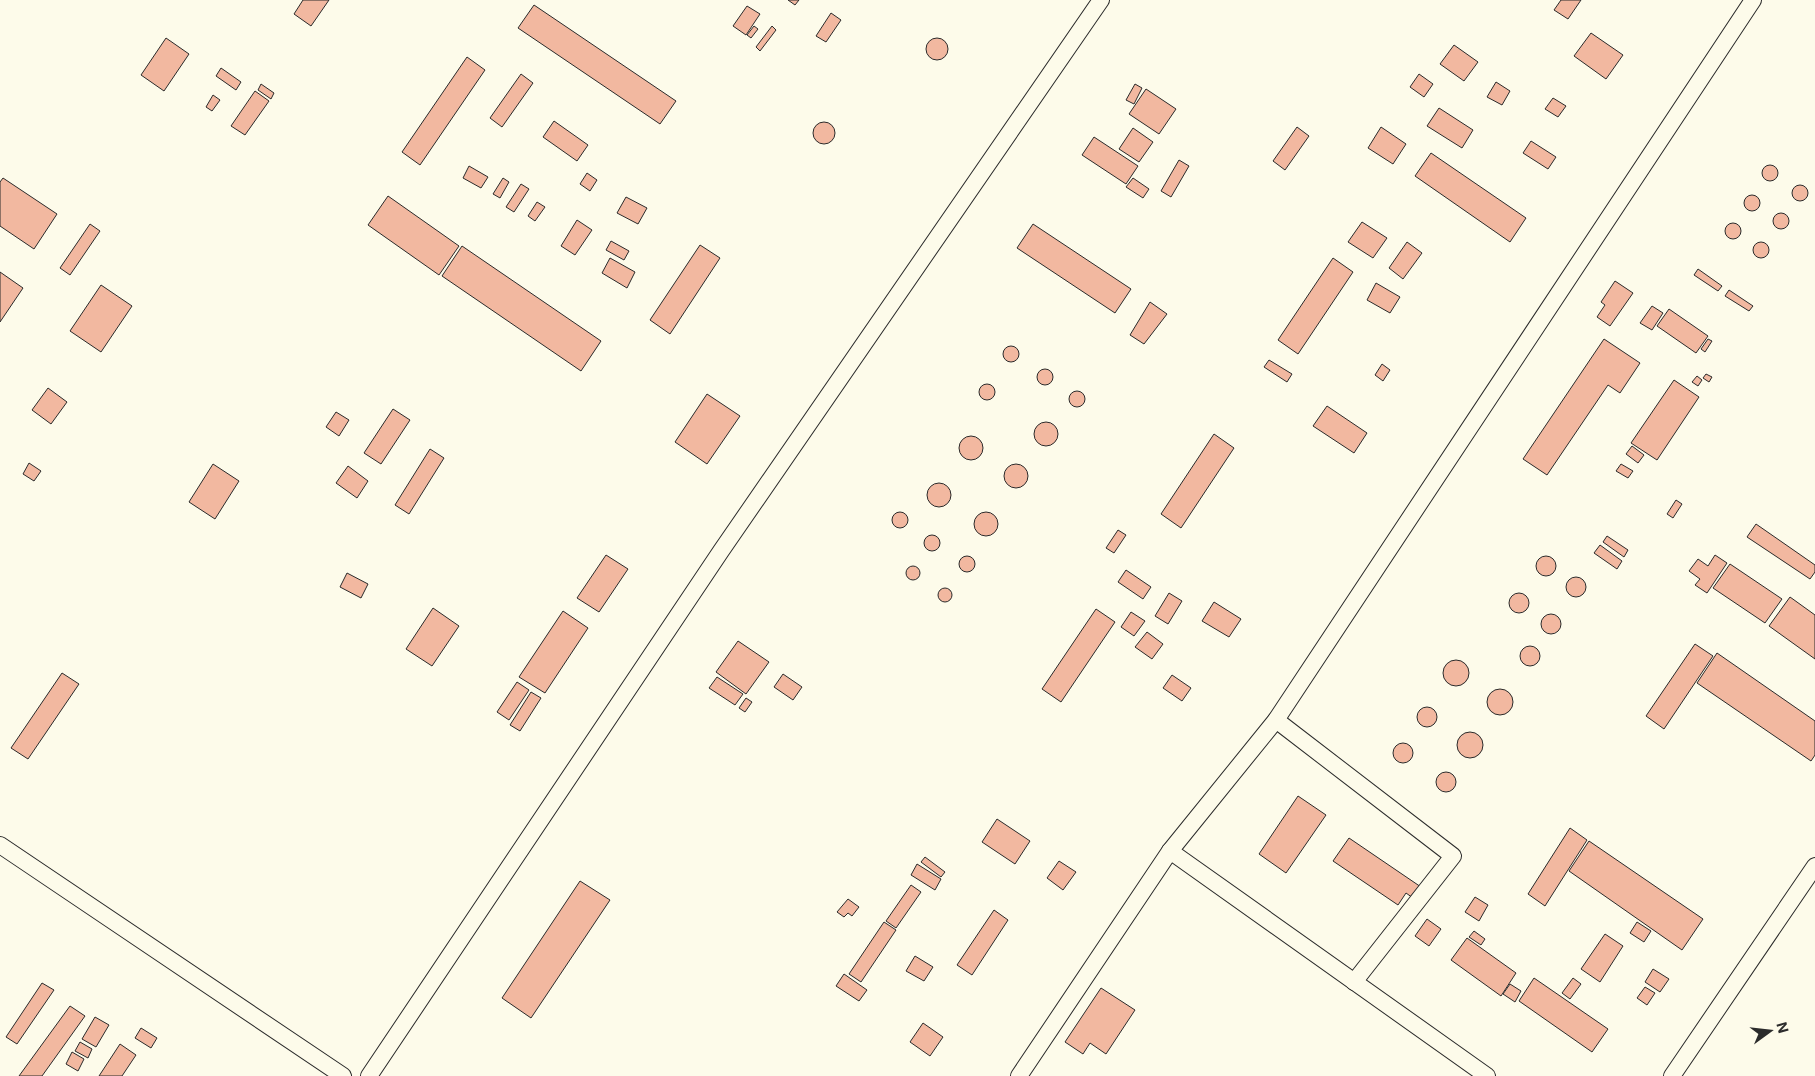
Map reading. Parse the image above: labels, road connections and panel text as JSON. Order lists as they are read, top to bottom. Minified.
{"north":"right"}
